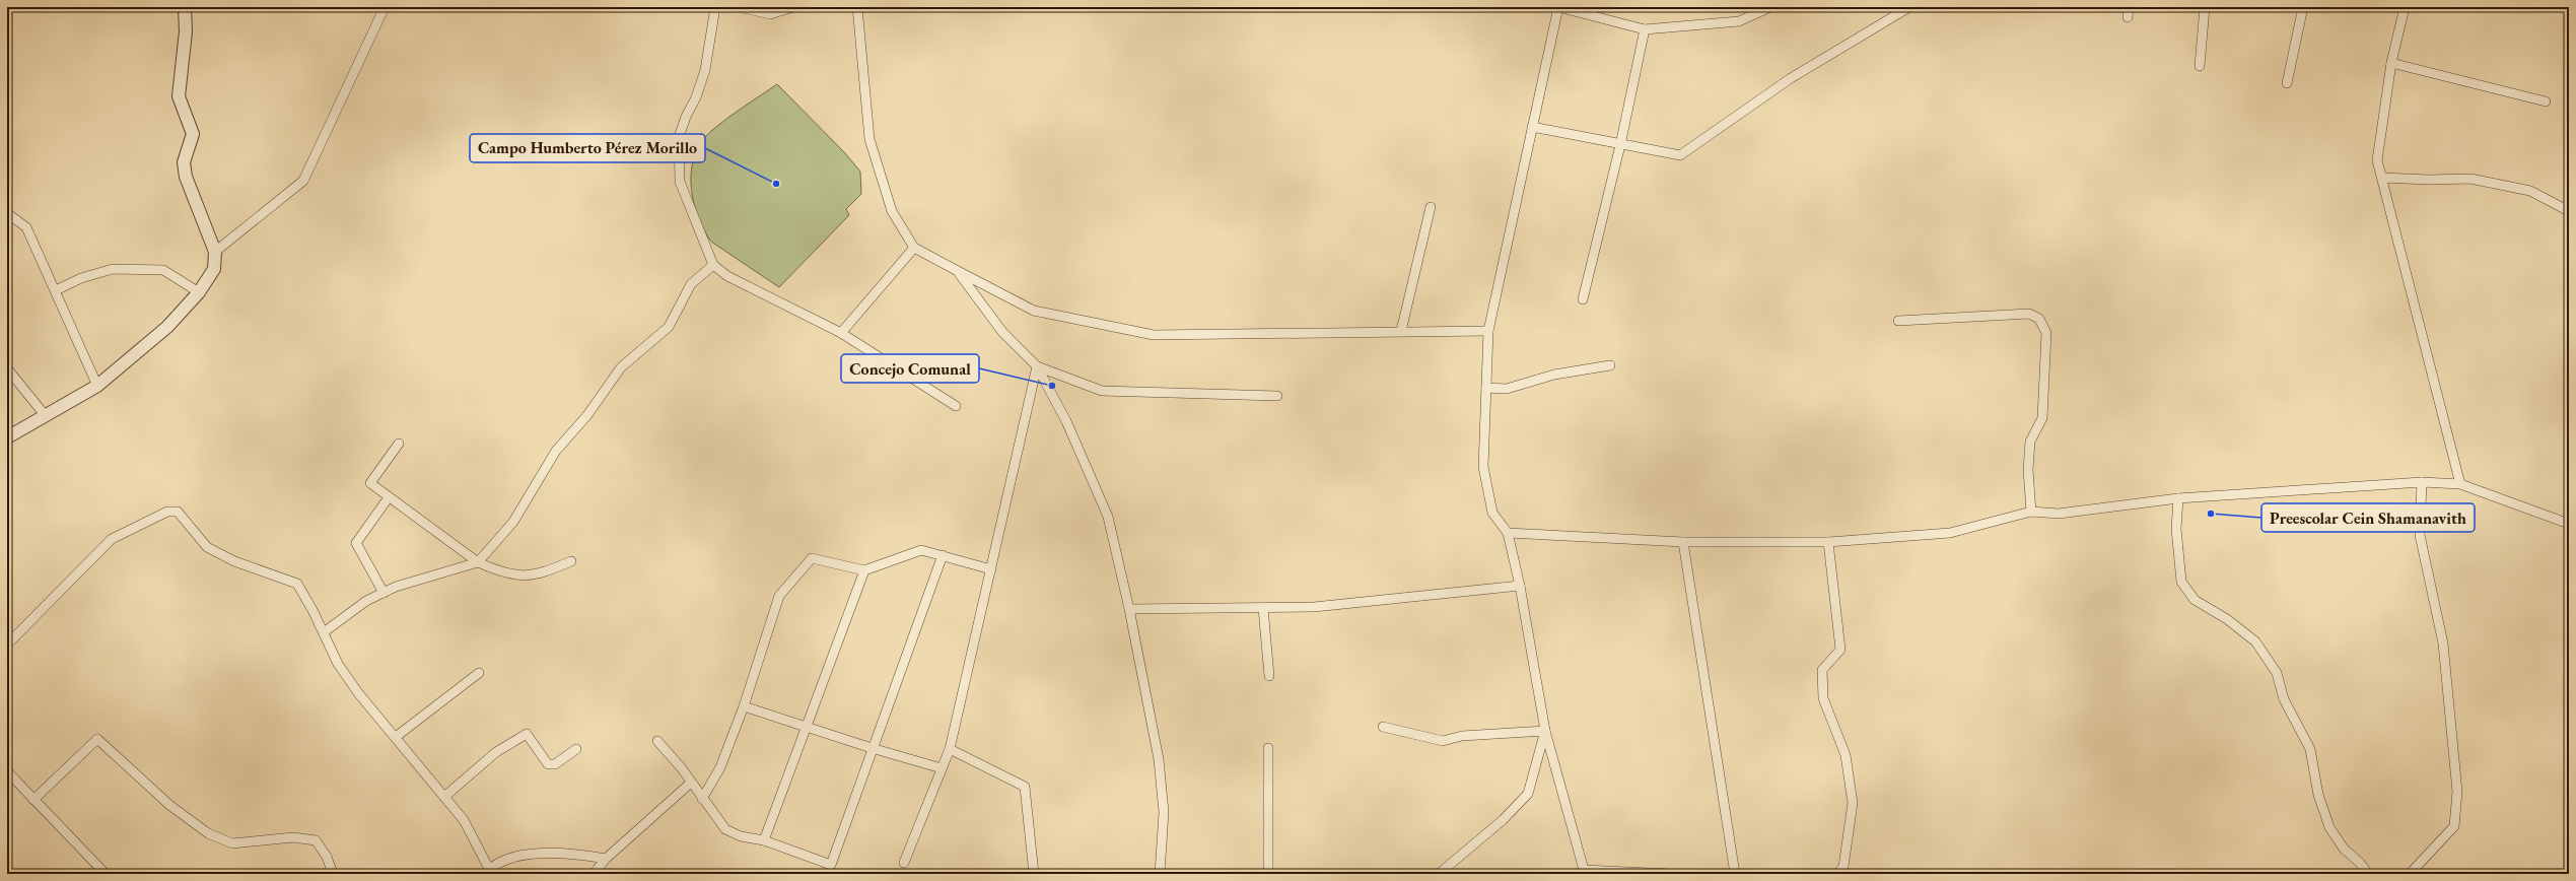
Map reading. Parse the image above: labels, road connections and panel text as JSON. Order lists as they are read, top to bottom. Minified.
{"places":["Campo Humberto Pérez Morillo","Concejo Comunal","Preescolar Cein Shamanavith"]}
